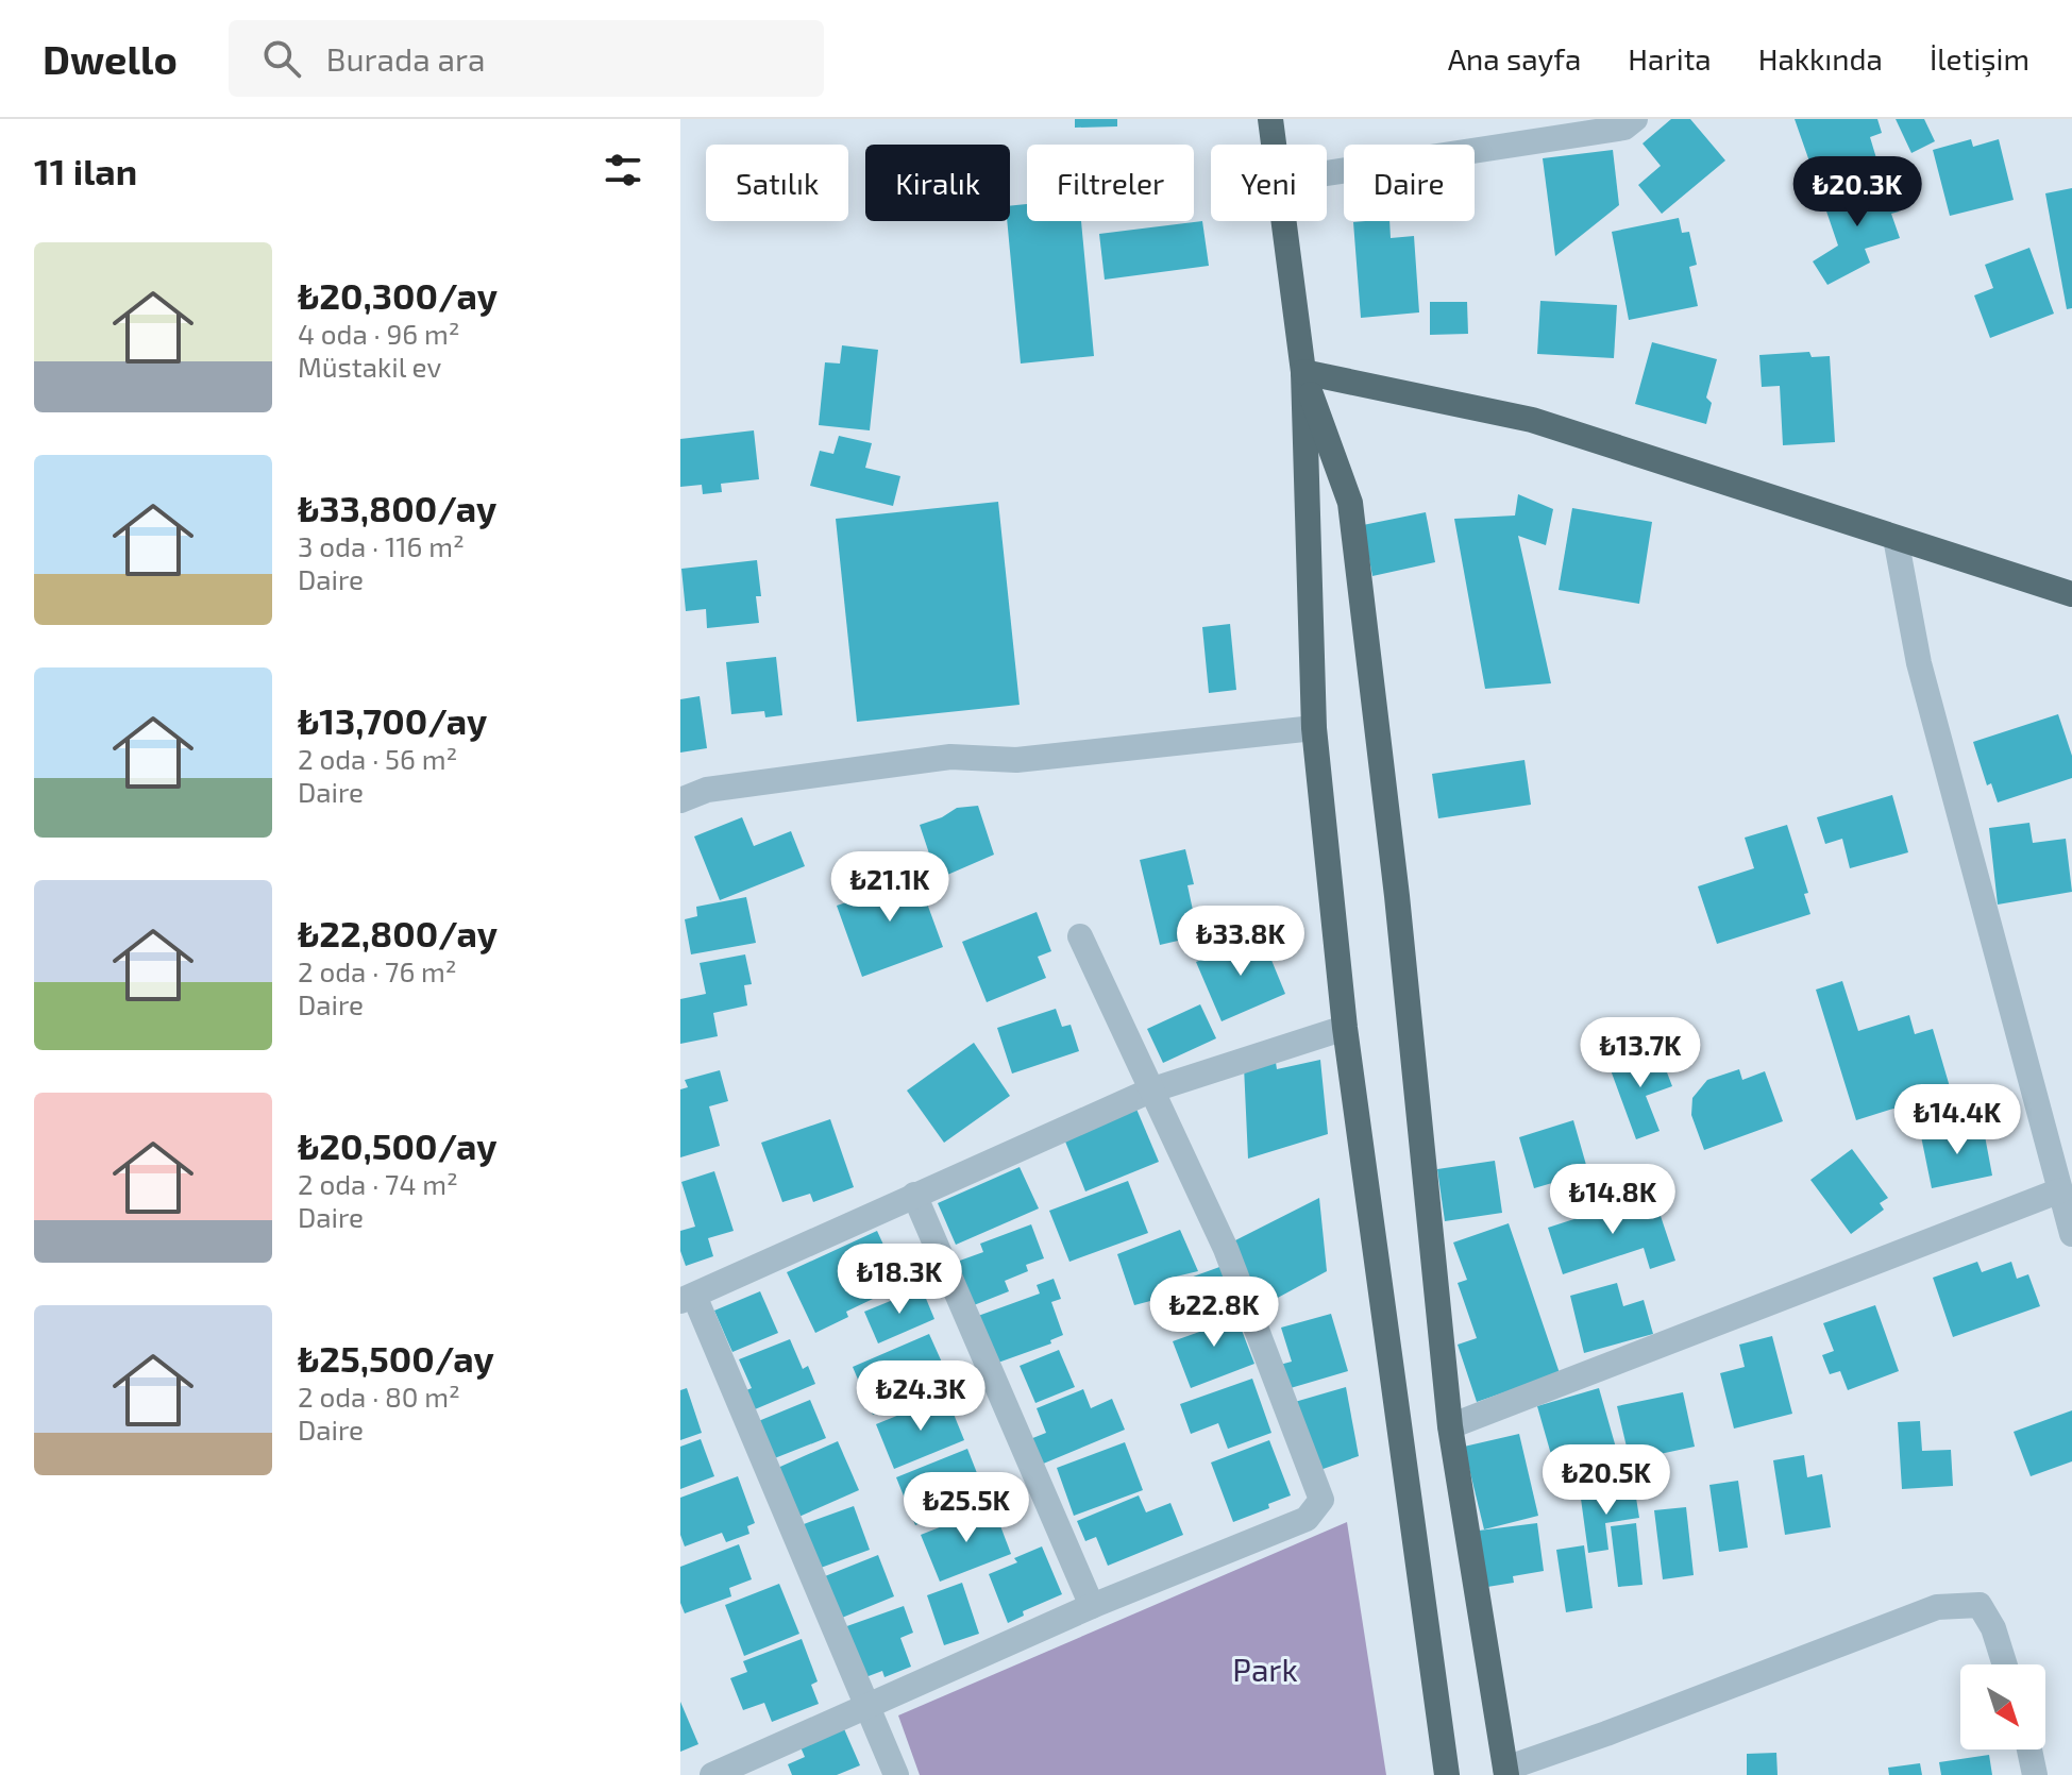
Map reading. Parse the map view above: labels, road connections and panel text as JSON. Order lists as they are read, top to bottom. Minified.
{"parks":["Park"],"north":"bottom right","page":{"header":"Dwello","search":"Burada ara","nav":["Ana sayfa","Harita","Hakkında","İletişim"],"heading":"11 ilan","chip":["Satılık","Kiralık","Filtreler","Yeni","Daire"],"price":["₺20.3K","₺21.1K","₺33.8K","₺13.7K","₺14.4K","₺14.8K","₺18.3K","₺22.8K","₺24.3K","₺20.5K","₺25.5K"],"list":[{"name":"₺20,300/ay","note":"4 oda · 96 m² · Müstakil ev"},{"name":"₺33,800/ay","note":"3 oda · 116 m² · Daire"},{"name":"₺13,700/ay","note":"2 oda · 56 m² · Daire"},{"name":"₺22,800/ay","note":"2 oda · 76 m² · Daire"},{"name":"₺20,500/ay","note":"2 oda · 74 m² · Daire"},{"name":"₺25,500/ay","note":"2 oda · 80 m² · Daire"}]}}
